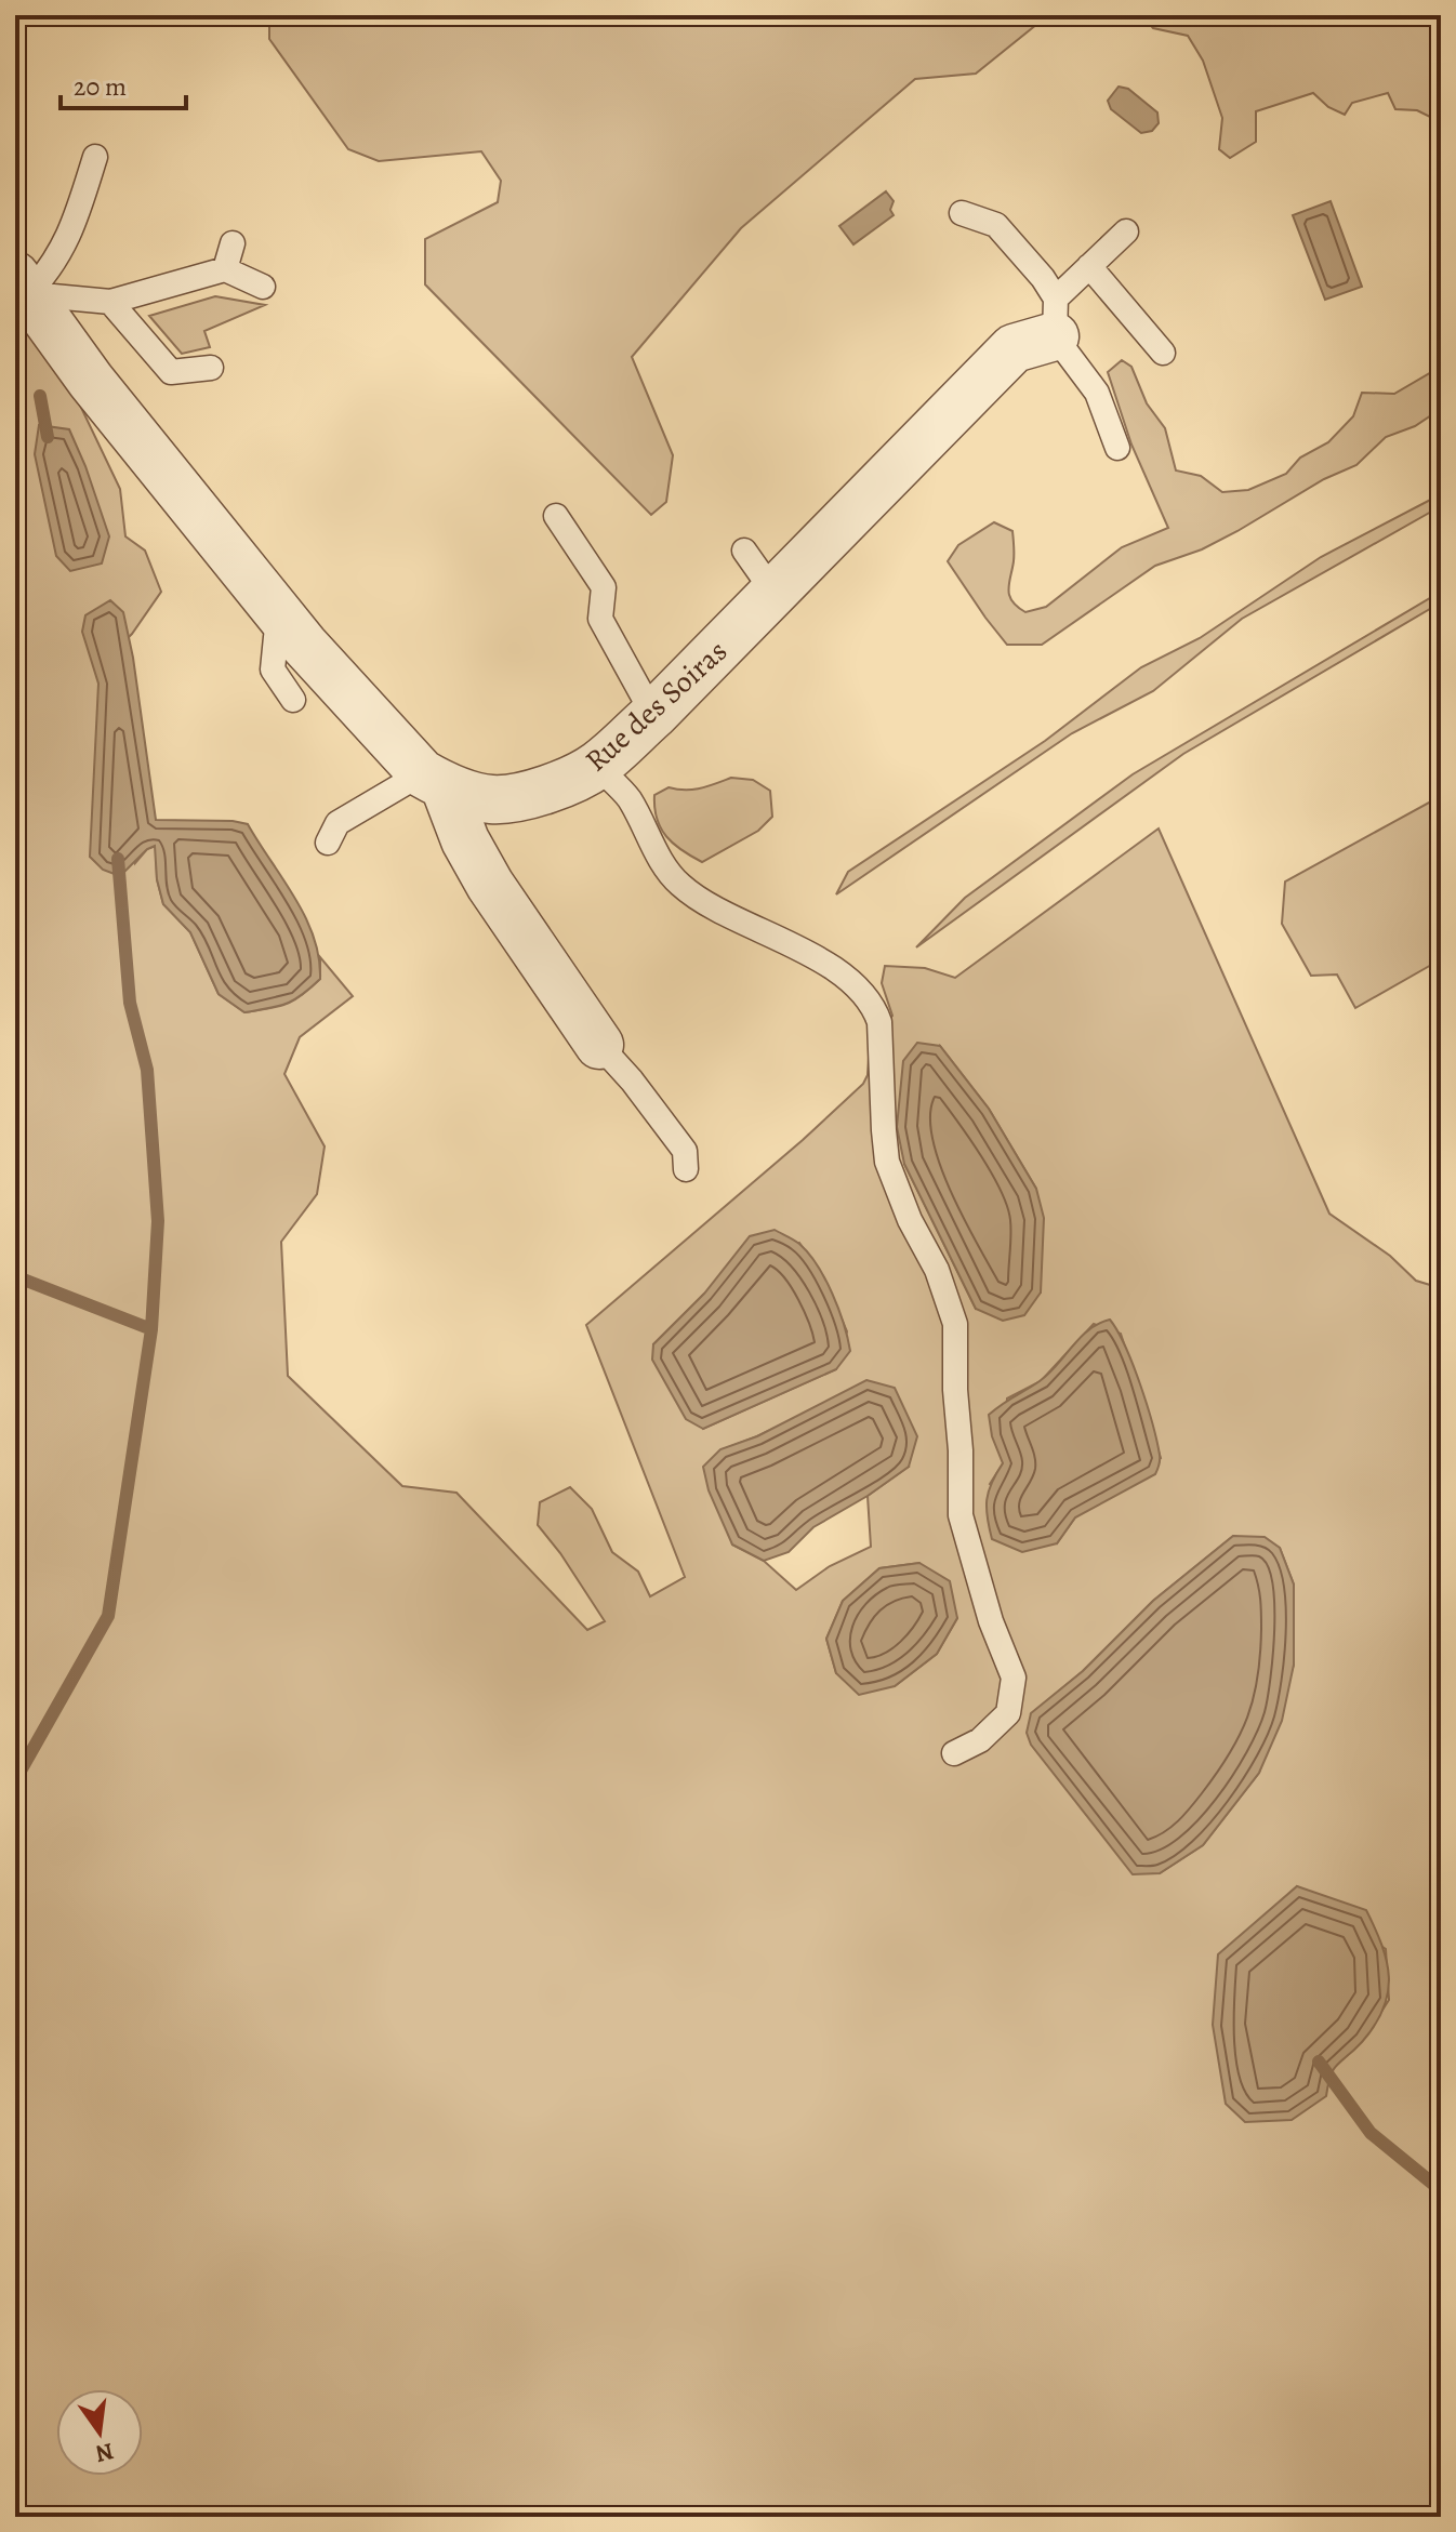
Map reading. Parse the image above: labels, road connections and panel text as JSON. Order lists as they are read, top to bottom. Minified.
{"streets":{"street":["Rue des Soiras"]},"scale_bar":"20 m","north":"bottom"}
